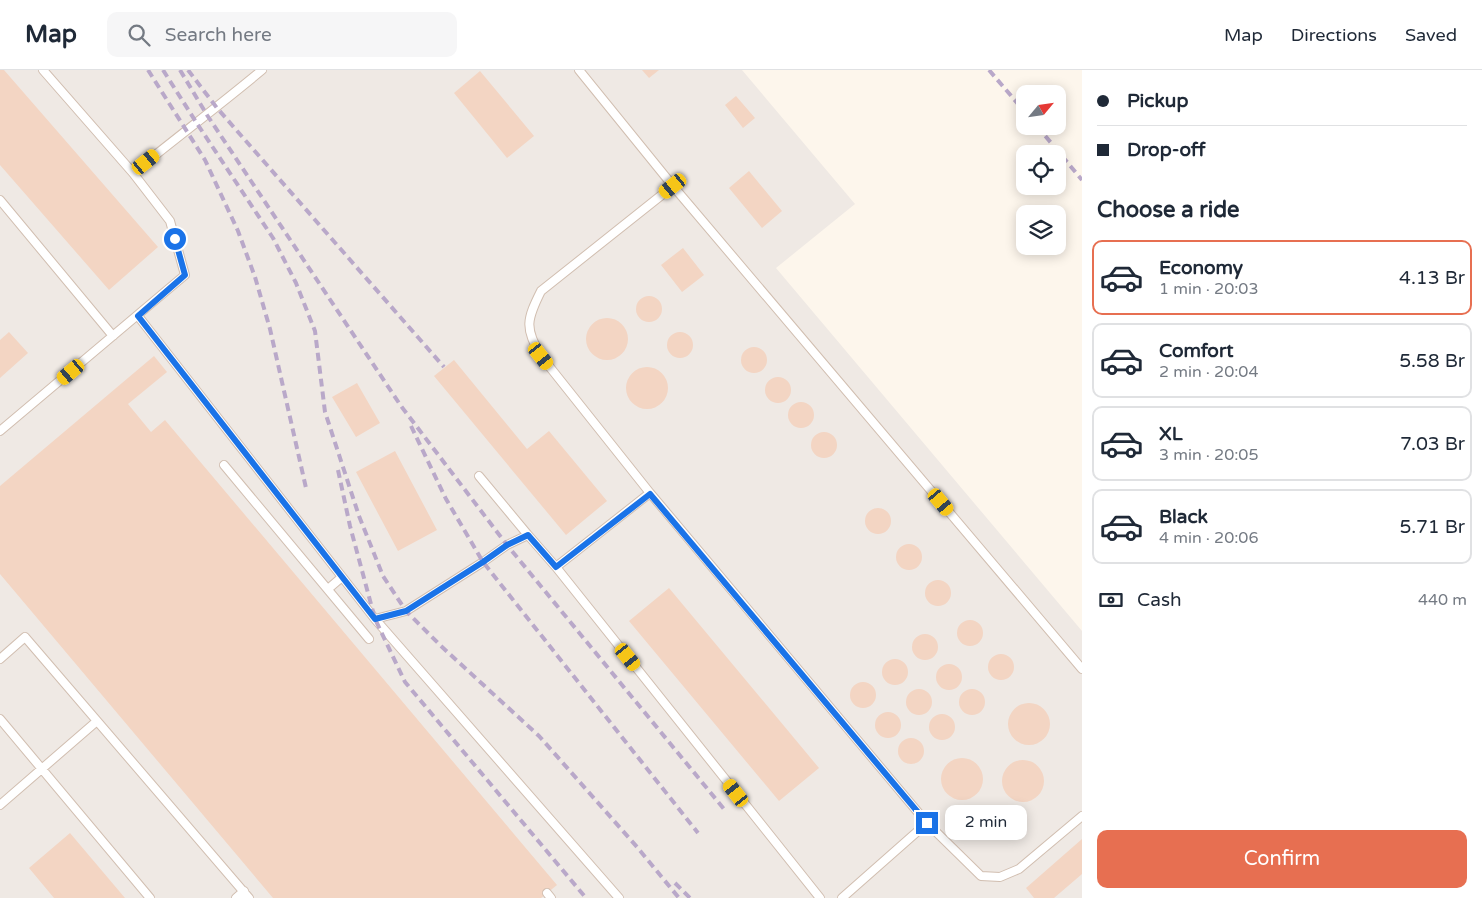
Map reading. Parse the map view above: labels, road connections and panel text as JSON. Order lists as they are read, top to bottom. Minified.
{"north":"top right","page":{"header":"Map","search":"Search here","nav":["Map","Directions","Saved"],"banner":["Pickup","Drop-off"],"heading":"Choose a ride","list":[{"name":"Economy","note":"1 min · 20:03","value":"4.13 Br"},{"name":"Comfort","note":"2 min · 20:04","value":"5.58 Br"},{"name":"XL","note":"3 min · 20:05","value":"7.03 Br"},{"name":"Black","note":"4 min · 20:06","value":"5.71 Br"}],"pay":["Cash","440 m"],"bubble":"2 min","buttons":"Confirm"}}
